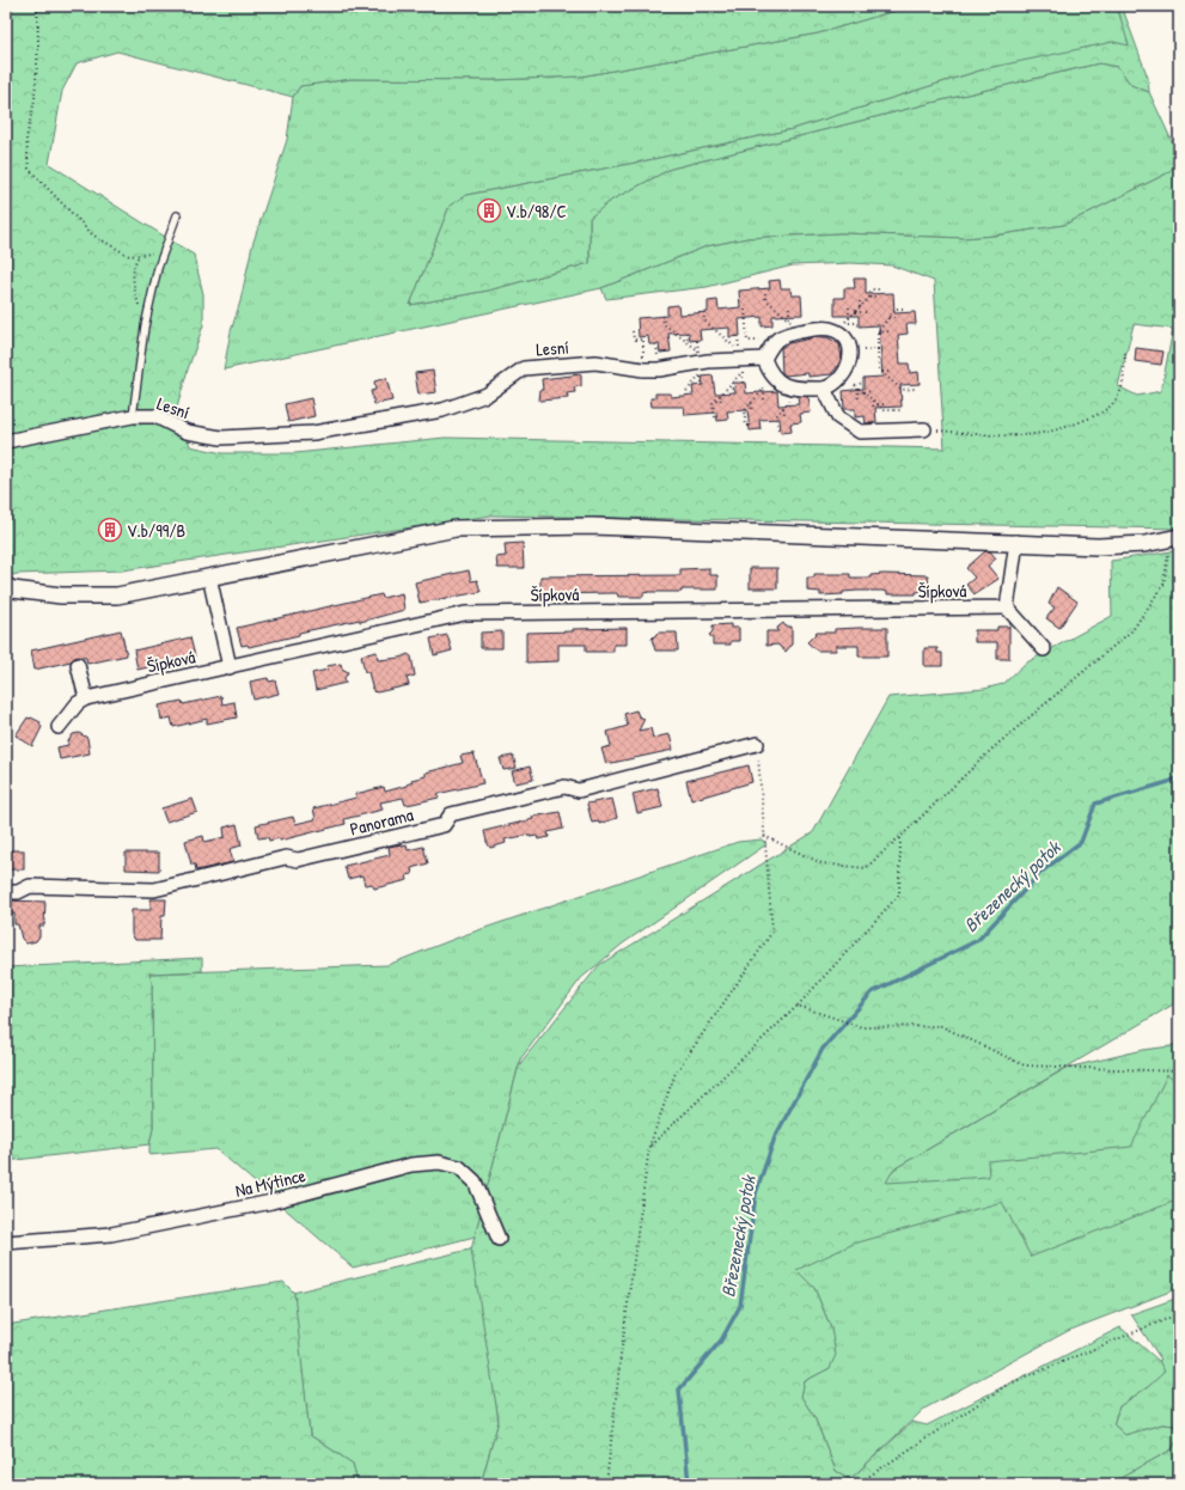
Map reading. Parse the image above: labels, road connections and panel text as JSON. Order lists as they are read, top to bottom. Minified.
{"streets":{"street":["Lesní","Šípková","Panorama","Na Mýtince"]},"water":["Březenecký potok"],"places":{"building":["V.b/98/C","V.b/99/B"]}}
